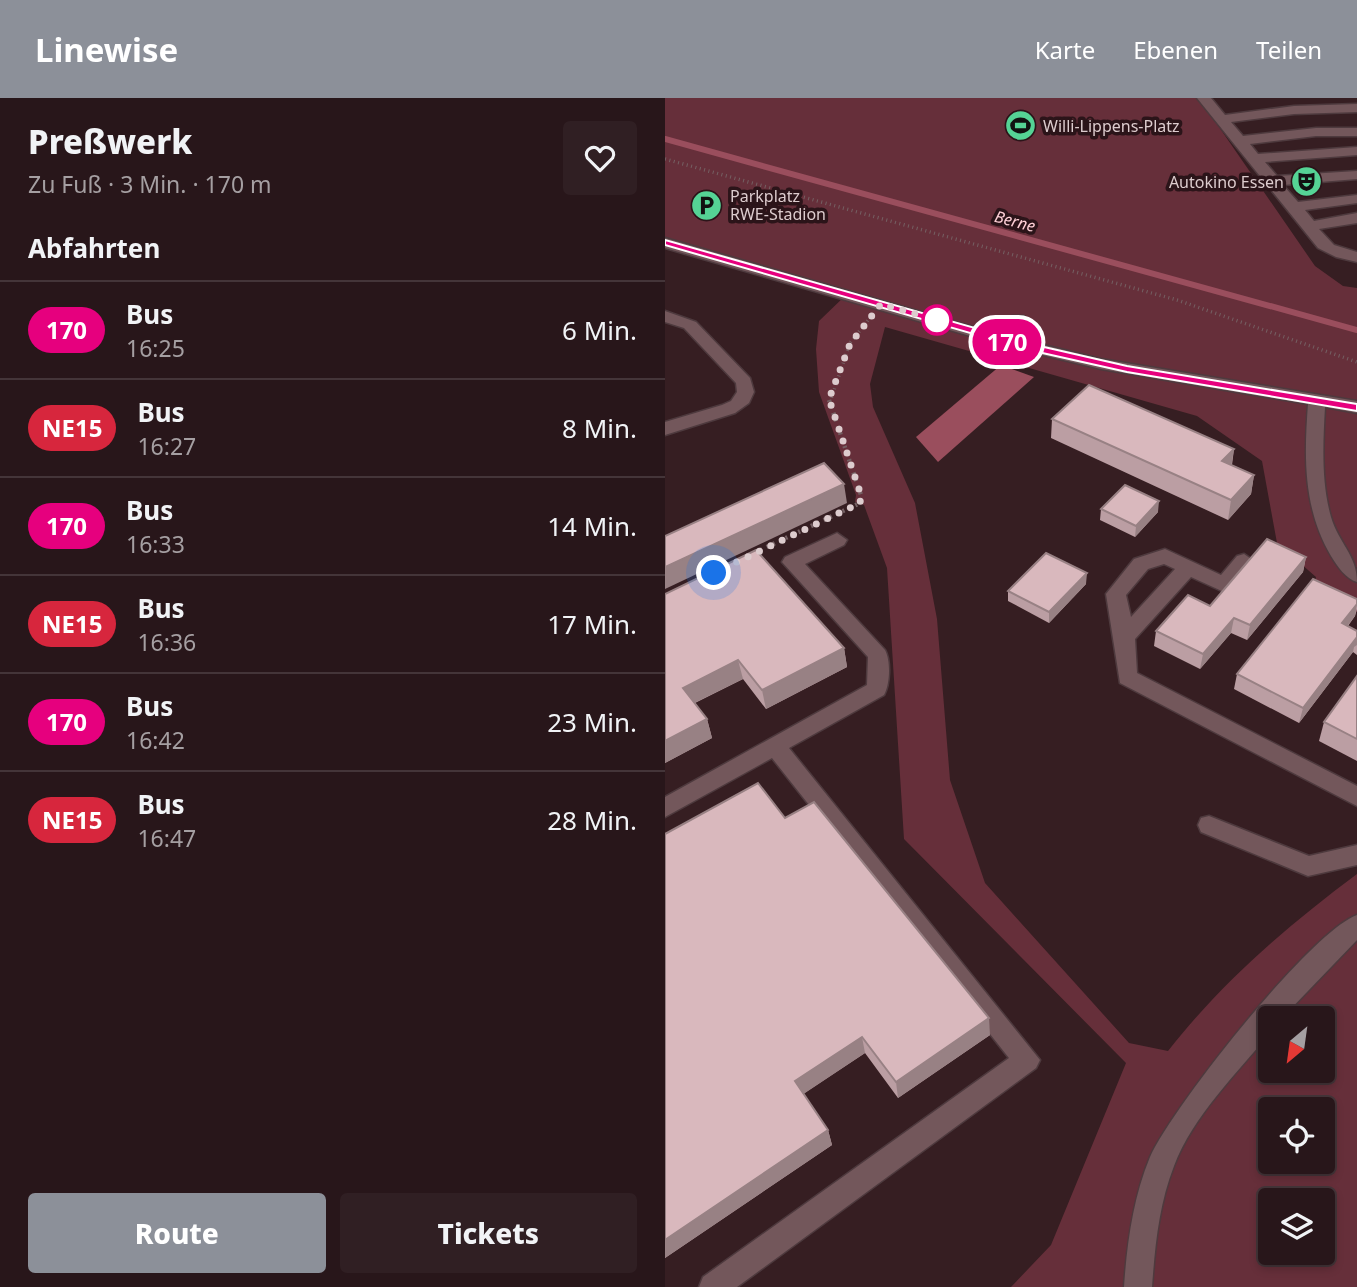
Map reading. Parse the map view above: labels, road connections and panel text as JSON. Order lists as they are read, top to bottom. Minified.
{"water":["Berne"],"places":{"sports":["Willi-Lippens-Platz"],"theatre":["Autokino Essen"],"parking":["Parkplatz RWE-Stadion"]},"lines":["bus line 170"],"north":"bottom left","page":{"header":"Linewise","nav":["Karte","Ebenen","Teilen"],"heading":[["Preßwerk","Zu Fuß · 3 Min. · 170 m"],"Abfahrten"],"on_map":"170","list":[{"mark":"170","name":"Bus","note":"16:25","value":"6 Min."},{"mark":"NE15","name":"Bus","note":"16:27","value":"8 Min."},{"mark":"170","name":"Bus","note":"16:33","value":"14 Min."},{"mark":"NE15","name":"Bus","note":"16:36","value":"17 Min."},{"mark":"170","name":"Bus","note":"16:42","value":"23 Min."},{"mark":"NE15","name":"Bus","note":"16:47","value":"28 Min."}],"buttons":["Route","Tickets"]}}
